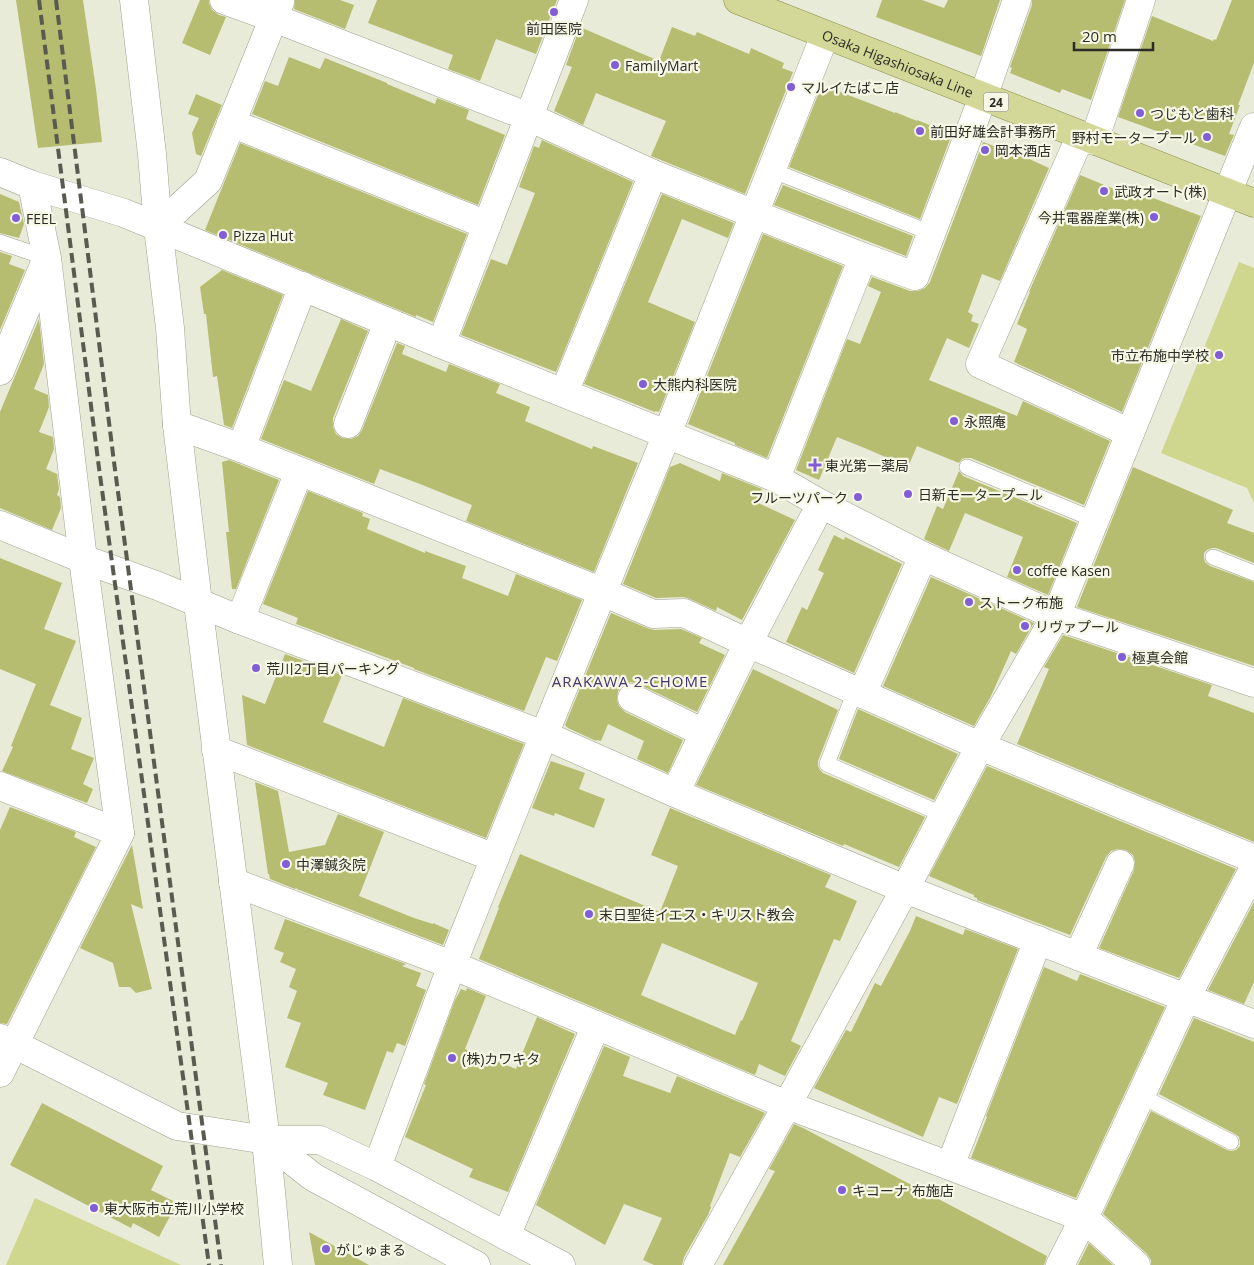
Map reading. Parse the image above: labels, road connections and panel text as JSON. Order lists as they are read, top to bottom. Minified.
{"streets":{"main road":["Osaka Higashiosaka Line","24"]},"districts":["ARAKAWA 2-CHOME"],"places":{"other":["前田医院","FamilyMart","マルイたばこ店","つじもと歯科","前田好雄会計事務所","野村モータープール","岡本酒店","武政オート(株)","今井電器産業(株)","FEEL","Pizza Hut","市立布施中学校","大熊内科医院","永照庵","日新モータープール","フルーツパーク","coffee Kasen","ストーク布施","リヴァプール","極真会館","荒川2丁目パーキング","中澤鍼灸院","末日聖徒イエス・キリスト教会","(株)カワキタ","キコーナ 布施店","東大阪市立荒川小学校","がじゅまる"],"health":["東光第一薬局"]},"scale_bar":"20 m"}
